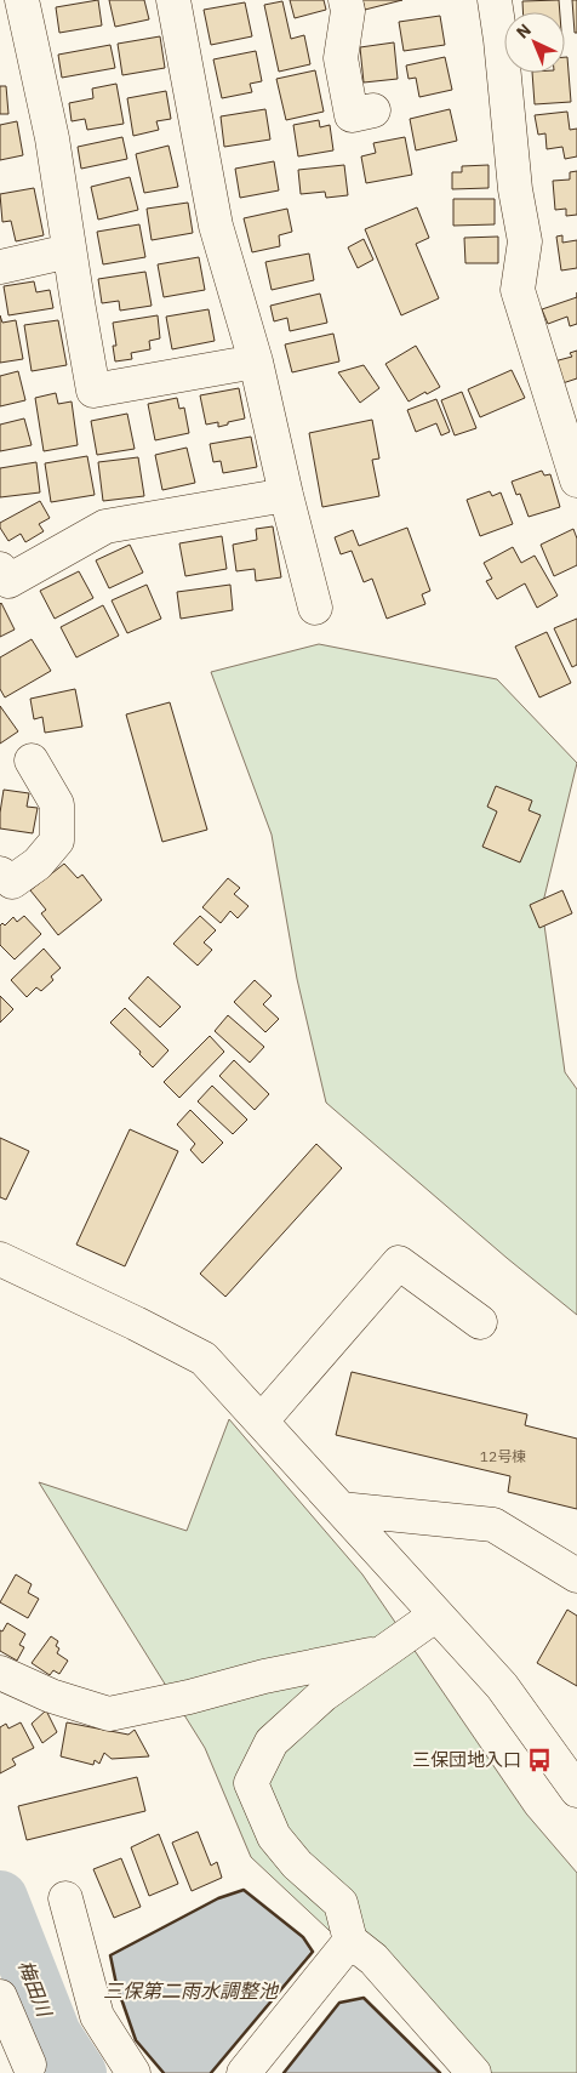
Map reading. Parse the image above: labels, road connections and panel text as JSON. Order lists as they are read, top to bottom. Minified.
{"water":["梅田川","三保第二雨水調整池"],"places":{"bus stop":["三保団地入口"]},"house_numbers":["12号棟"],"north":"top left"}
